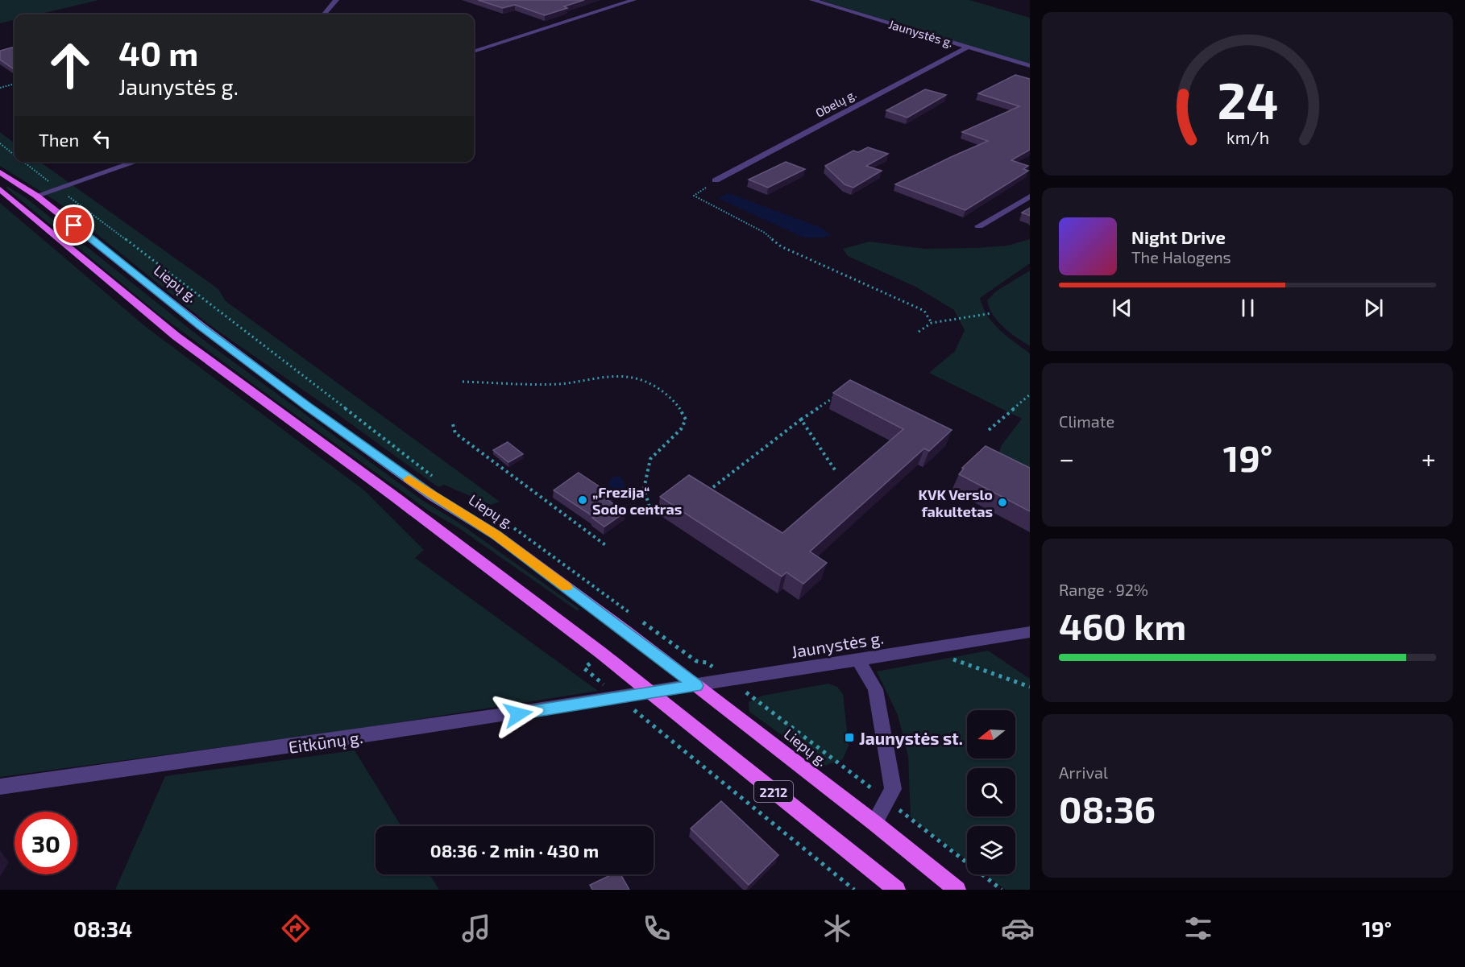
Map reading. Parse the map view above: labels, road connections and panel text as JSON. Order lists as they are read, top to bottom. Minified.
{"streets":{"main road":["Liepų g.","2212"],"street":["Jaunystės g.","Obelų g.","Eitkūnų g."]},"crossings":[["Jaunystės g.","Obelų g."],["Jaunystės g.","Liepų g."],["Jaunystės g.","Eitkūnų g."],["Jaunystės g.","2212"],["Eitkūnų g.","2212"]],"places":{"other":["„Frezija“ Sodo centras","KVK Verslo fakultetas"],"transit":["Jaunystės st."]},"north":"left","page":{"turn":["40 m","Jaunystės g."],"then":"Then","song":["Night Drive","The Halogens"],"tile":["Climate",["Range · 92%","460 km"],["Arrival","08:36"]],"heat":["−","19°","+"],"limit":"30","trip":"08:36 · 2 min · 430 m","tabs":["08:34","19°"],"gauge":["24","km/h"]}}
